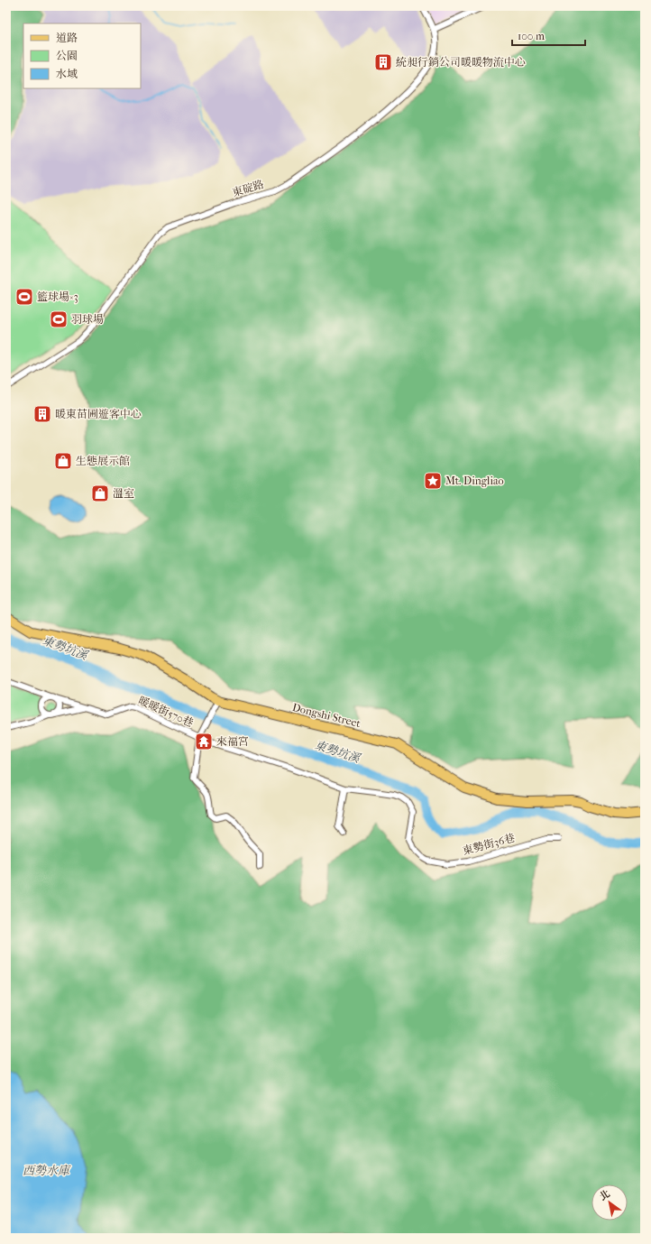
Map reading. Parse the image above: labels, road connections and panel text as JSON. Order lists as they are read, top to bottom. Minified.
{"streets":{"main road":["Dongshi Street"],"street":["東碇路","暖暖街570巷","東勢街36巷"]},"crossings":[["暖暖街570巷","東勢街36巷"]],"water":["東勢坑溪","西勢水庫"],"places":{"building":["統昶行銷公司暖暖物流中心","暖東苗圃遊客中心"],"sports":["籃球場×3","羽球場"],"shop":["生態展示館","溫室"],"place":["Mt. Dingliao"],"temple":["來福宮"]},"legend":["道路","公園","水域"],"scale_bar":"100 m","north":"top left"}
